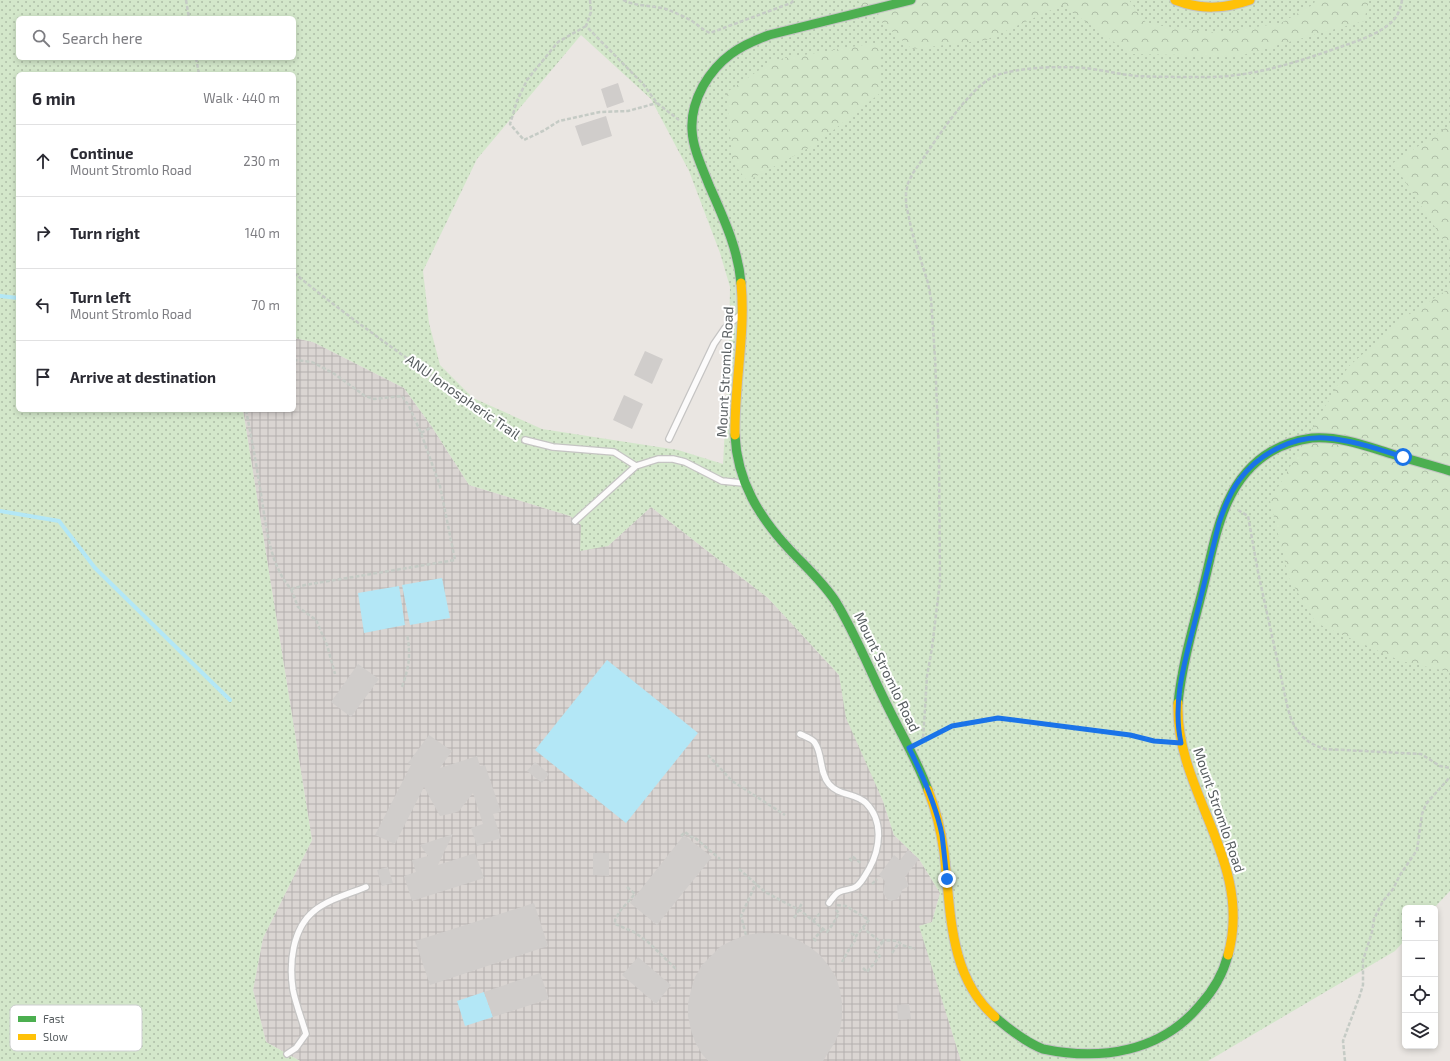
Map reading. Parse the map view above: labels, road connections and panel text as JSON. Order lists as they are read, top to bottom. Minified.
{"streets":{"street":["Mount Stromlo Road"],"lane":["ANU Ionospheric Trail"]},"legend":["Fast","Slow"],"page":{"search":"Search here","heading":["6 min","Walk · 440 m"],"list":[["Continue","Mount Stromlo Road","230 m"],["Turn right","140 m"],["Turn left","Mount Stromlo Road","70 m"],"Arrive at destination"],"map_buttons":["+","−"]}}
